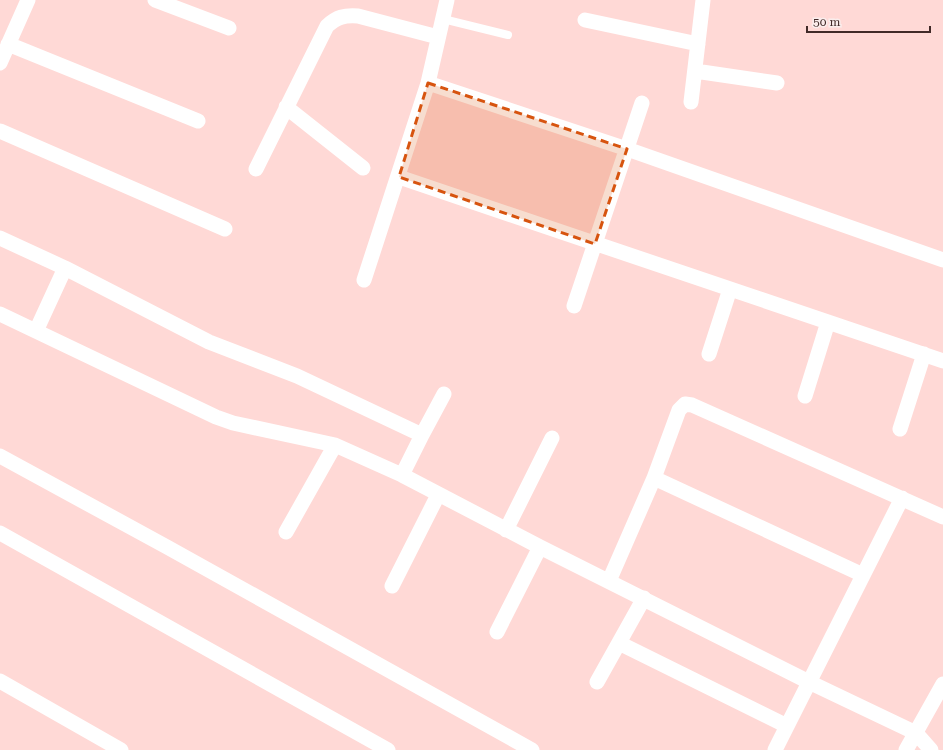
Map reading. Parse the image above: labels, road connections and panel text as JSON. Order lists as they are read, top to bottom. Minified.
{"scale_bar":"50 m"}
